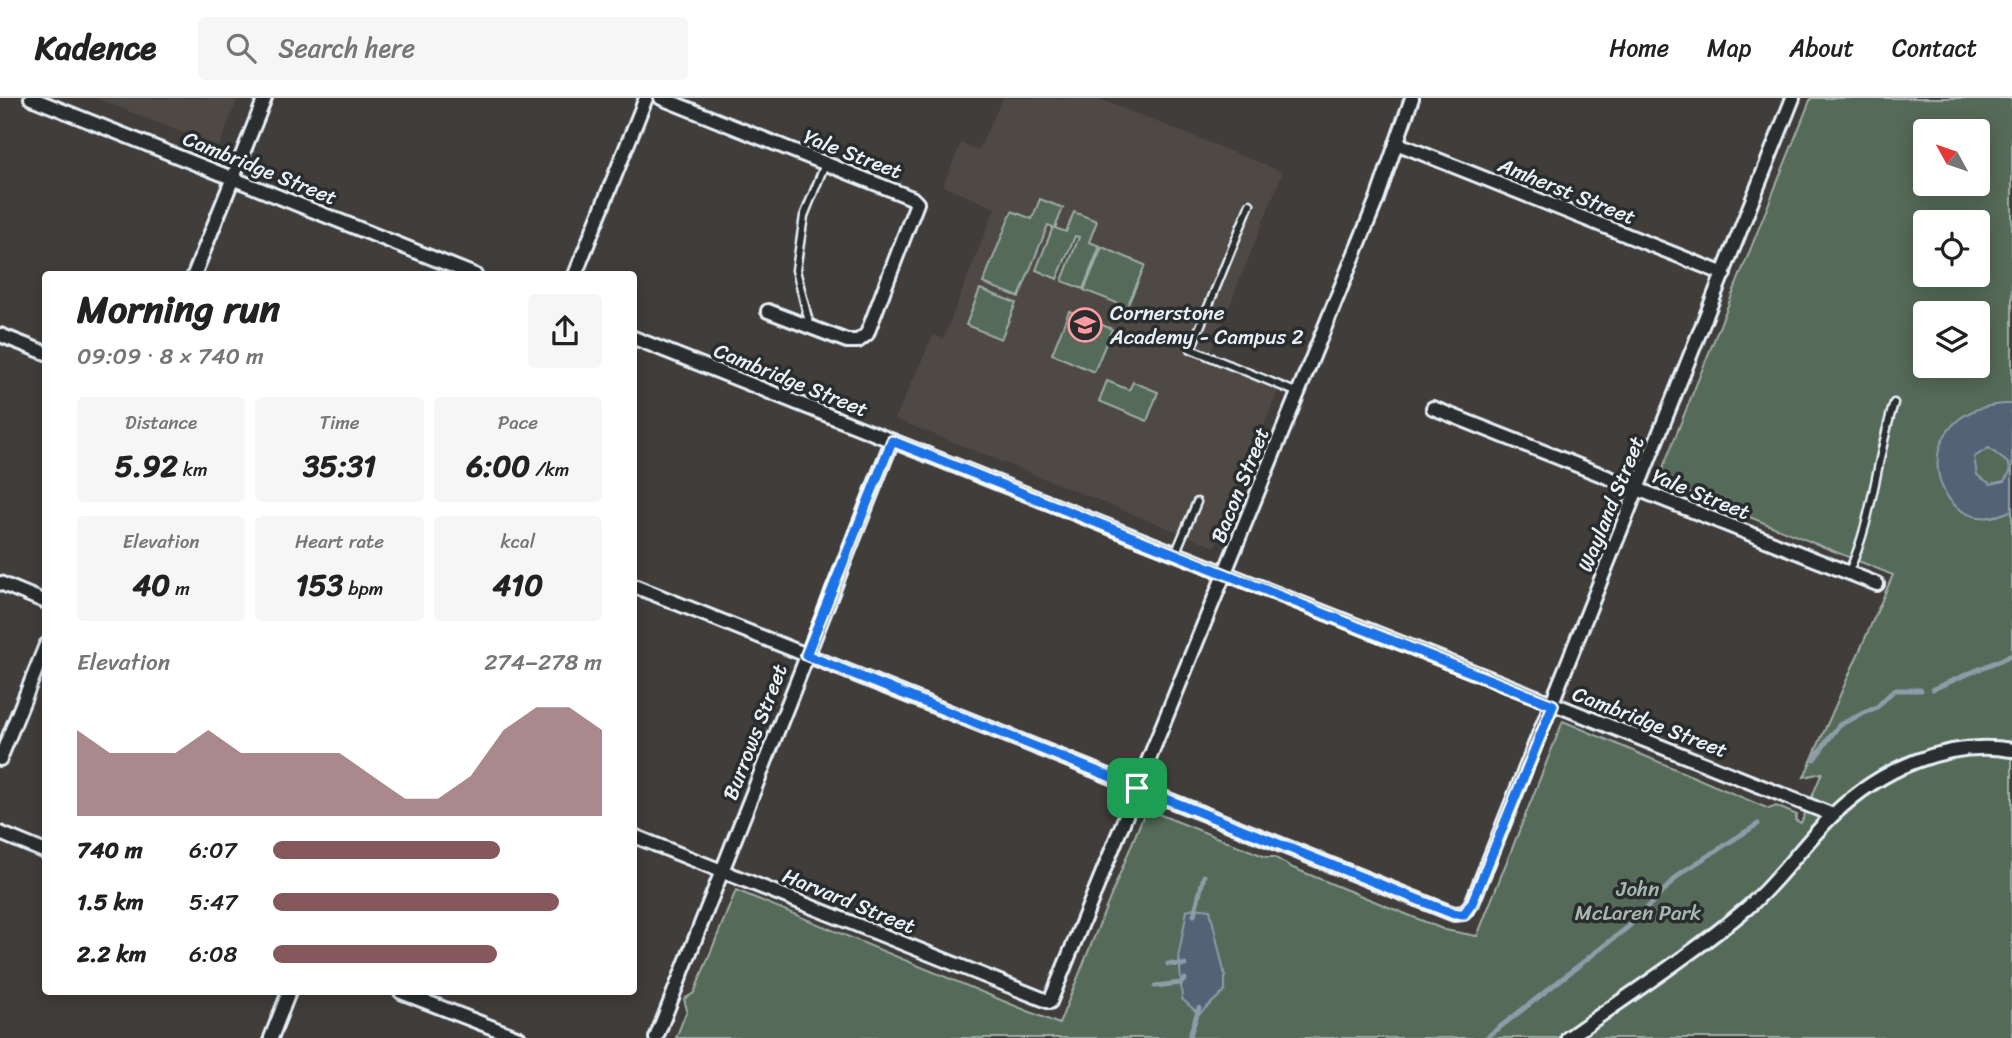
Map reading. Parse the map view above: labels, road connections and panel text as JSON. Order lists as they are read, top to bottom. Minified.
{"streets":{"street":["Yale Street","Cambridge Street","Amherst Street","Bacon Street","Wayland Street","Burrows Street","Harvard Street"]},"crossings":[["Yale Street","Wayland Street"],["Cambridge Street","Bacon Street"],["Cambridge Street","Wayland Street"],["Cambridge Street","Burrows Street"],["Amherst Street","Bacon Street"],["Amherst Street","Wayland Street"],["Bacon Street","Wayland Street"],["Bacon Street","Harvard Street"],["Burrows Street","Harvard Street"]],"parks":["John McLaren Park"],"places":{"school or university":["Cornerstone Academy - Campus 2"]},"north":"top left","page":{"header":"Kadence","search":"Search here","nav":["Home","Map","About","Contact"],"heading":["Morning run","09:09 · 8 × 740 m"],"stats":[["Distance","5.92 km"],["Time","35:31"],["Pace","6:00 /km"],["Elevation","40 m"],["Heart rate","153 bpm"],["kcal","410"]],"chart":["Elevation","274–278 m"],"list":[{"name":"740 m","note":"6:07"},{"name":"1.5 km","note":"5:47"},{"name":"2.2 km","note":"6:08"}]}}
